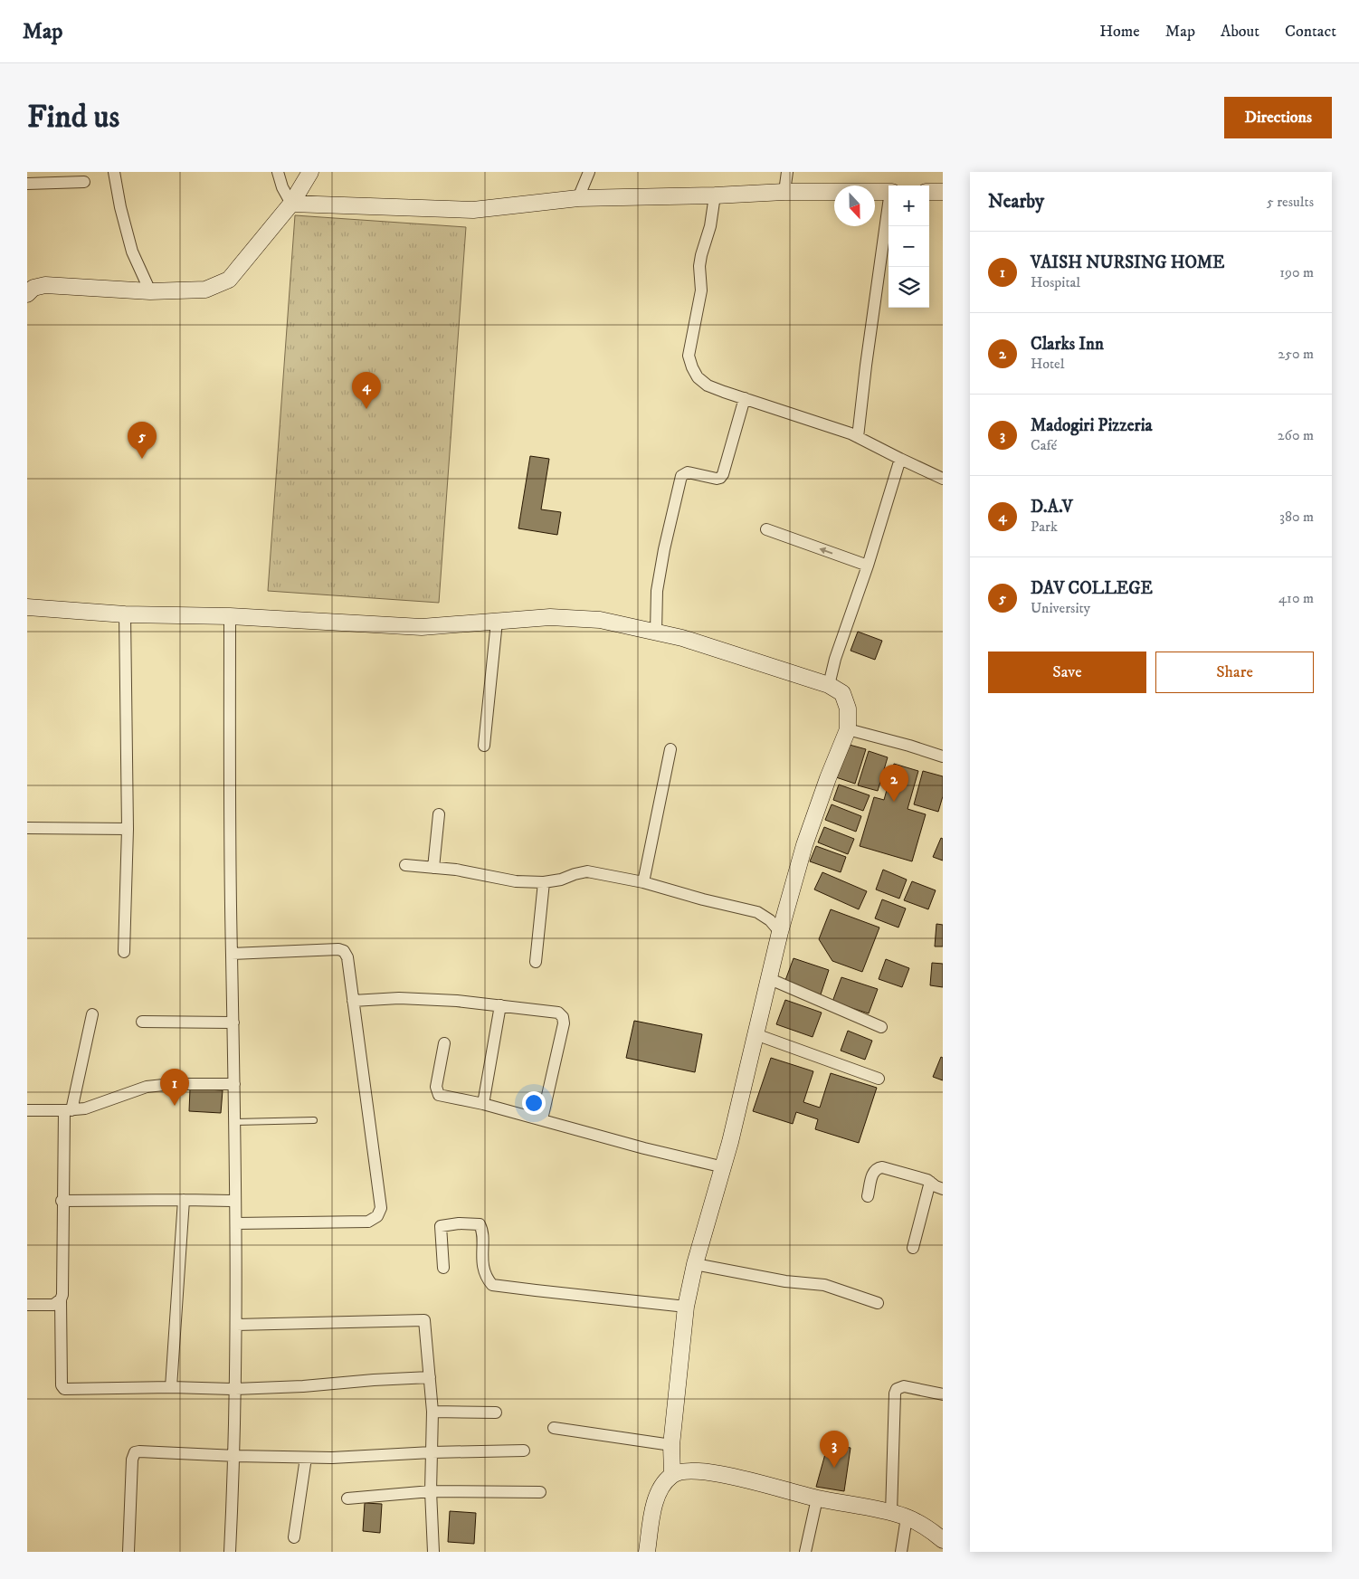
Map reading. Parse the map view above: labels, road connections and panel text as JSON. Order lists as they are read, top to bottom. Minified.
{"north":"bottom","page":{"header":"Map","nav":["Home","Map","About","Contact"],"buttons":["Directions",["Save","Share"]],"title":"Find us","heading":["Nearby","5 results"],"map_buttons":["+","−"],"list":[{"mark":"1","name":"VAISH NURSING HOME","note":"Hospital","value":"190 m"},{"mark":"2","name":"Clarks Inn","note":"Hotel","value":"250 m"},{"mark":"3","name":"Madogiri Pizzeria","note":"Café","value":"260 m"},{"mark":"4","name":"D.A.V","note":"Park","value":"380 m"},{"mark":"5","name":"DAV COLLEGE","note":"University","value":"410 m"}],"pins":["4","5","2","1","3"]}}
